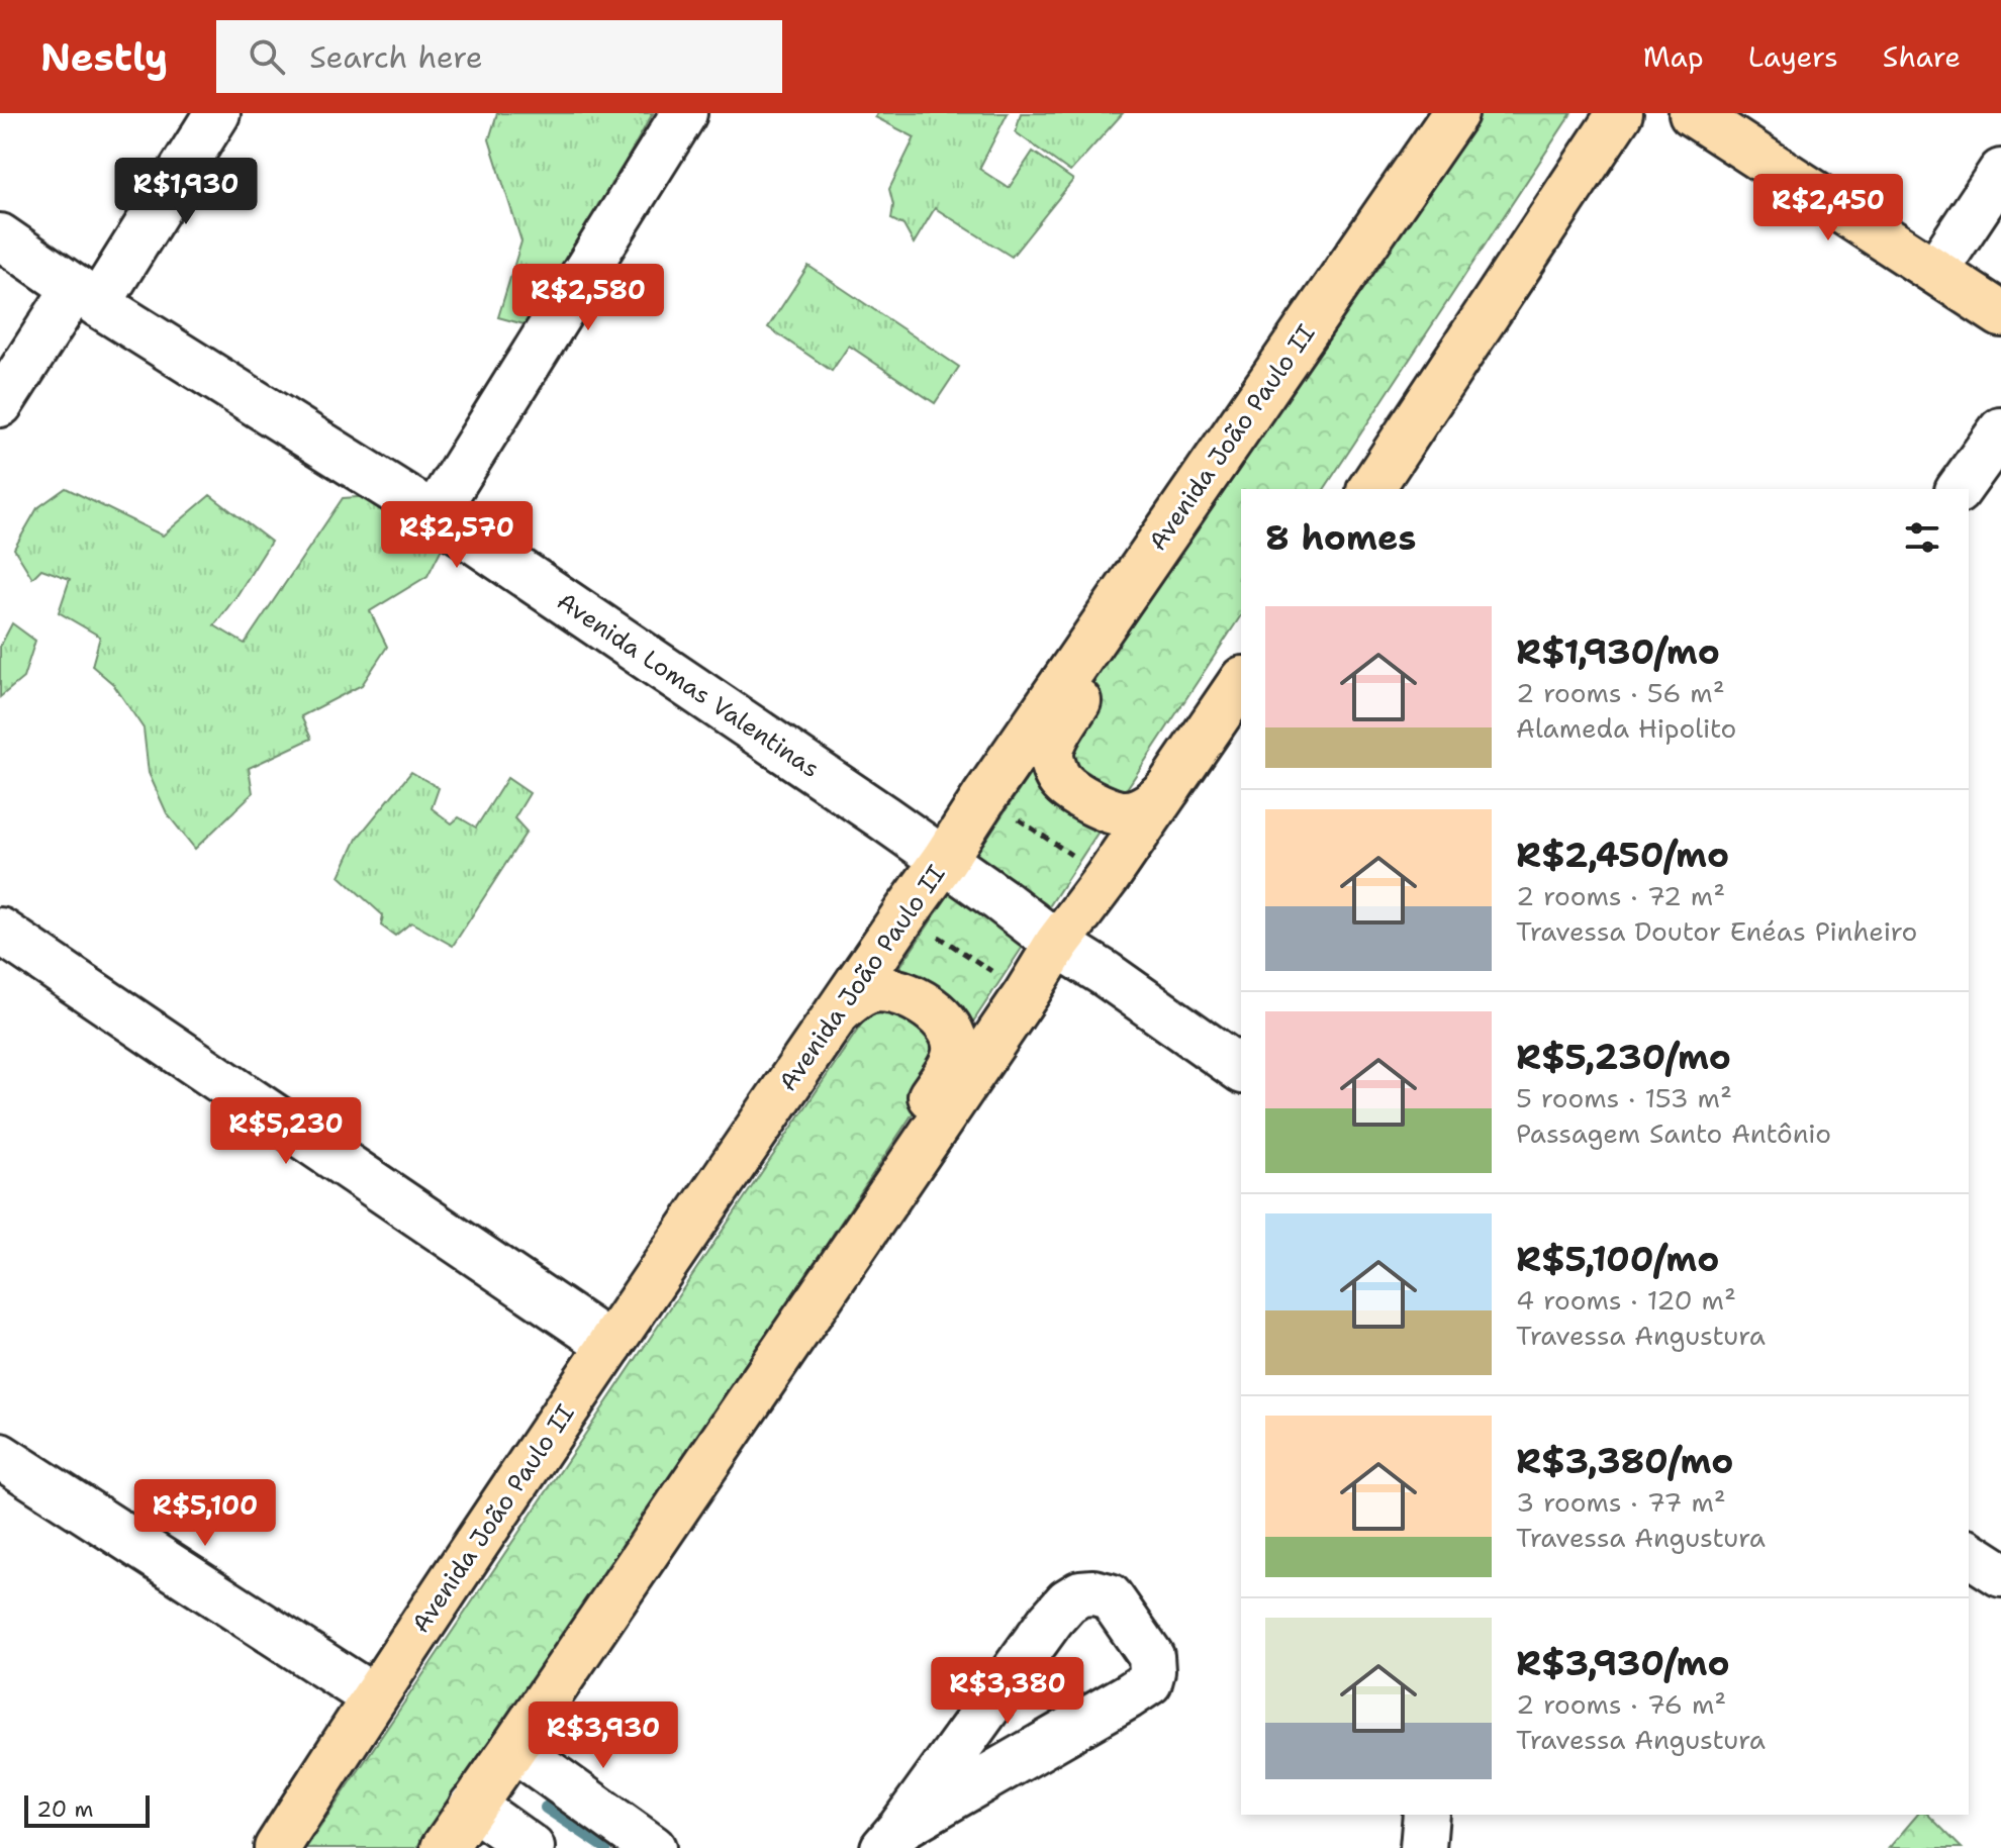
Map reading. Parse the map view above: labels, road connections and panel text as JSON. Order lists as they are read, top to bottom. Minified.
{"streets":{"main road":["Avenida João Paulo II"],"street":["Avenida Lomas Valentinas"]},"crossings":[["Avenida João Paulo II","Avenida Lomas Valentinas"]],"scale_bar":"20 m","page":{"header":"Nestly","search":"Search here","nav":["Map","Layers","Share"],"price":["R$1,930","R$2,450","R$2,580","R$2,570","R$5,230","R$5,100","R$3,380","R$3,930"],"heading":"8 homes","list":[{"name":"R$1,930/mo","note":"2 rooms · 56 m² · Alameda Hipolito"},{"name":"R$2,450/mo","note":"2 rooms · 72 m² · Travessa Doutor Enéas Pinheiro"},{"name":"R$5,230/mo","note":"5 rooms · 153 m² · Passagem Santo Antônio"},{"name":"R$5,100/mo","note":"4 rooms · 120 m² · Travessa Angustura"},{"name":"R$3,380/mo","note":"3 rooms · 77 m² · Travessa Angustura"},{"name":"R$3,930/mo","note":"2 rooms · 76 m² · Travessa Angustura"}],"scale":"20 m"}}
